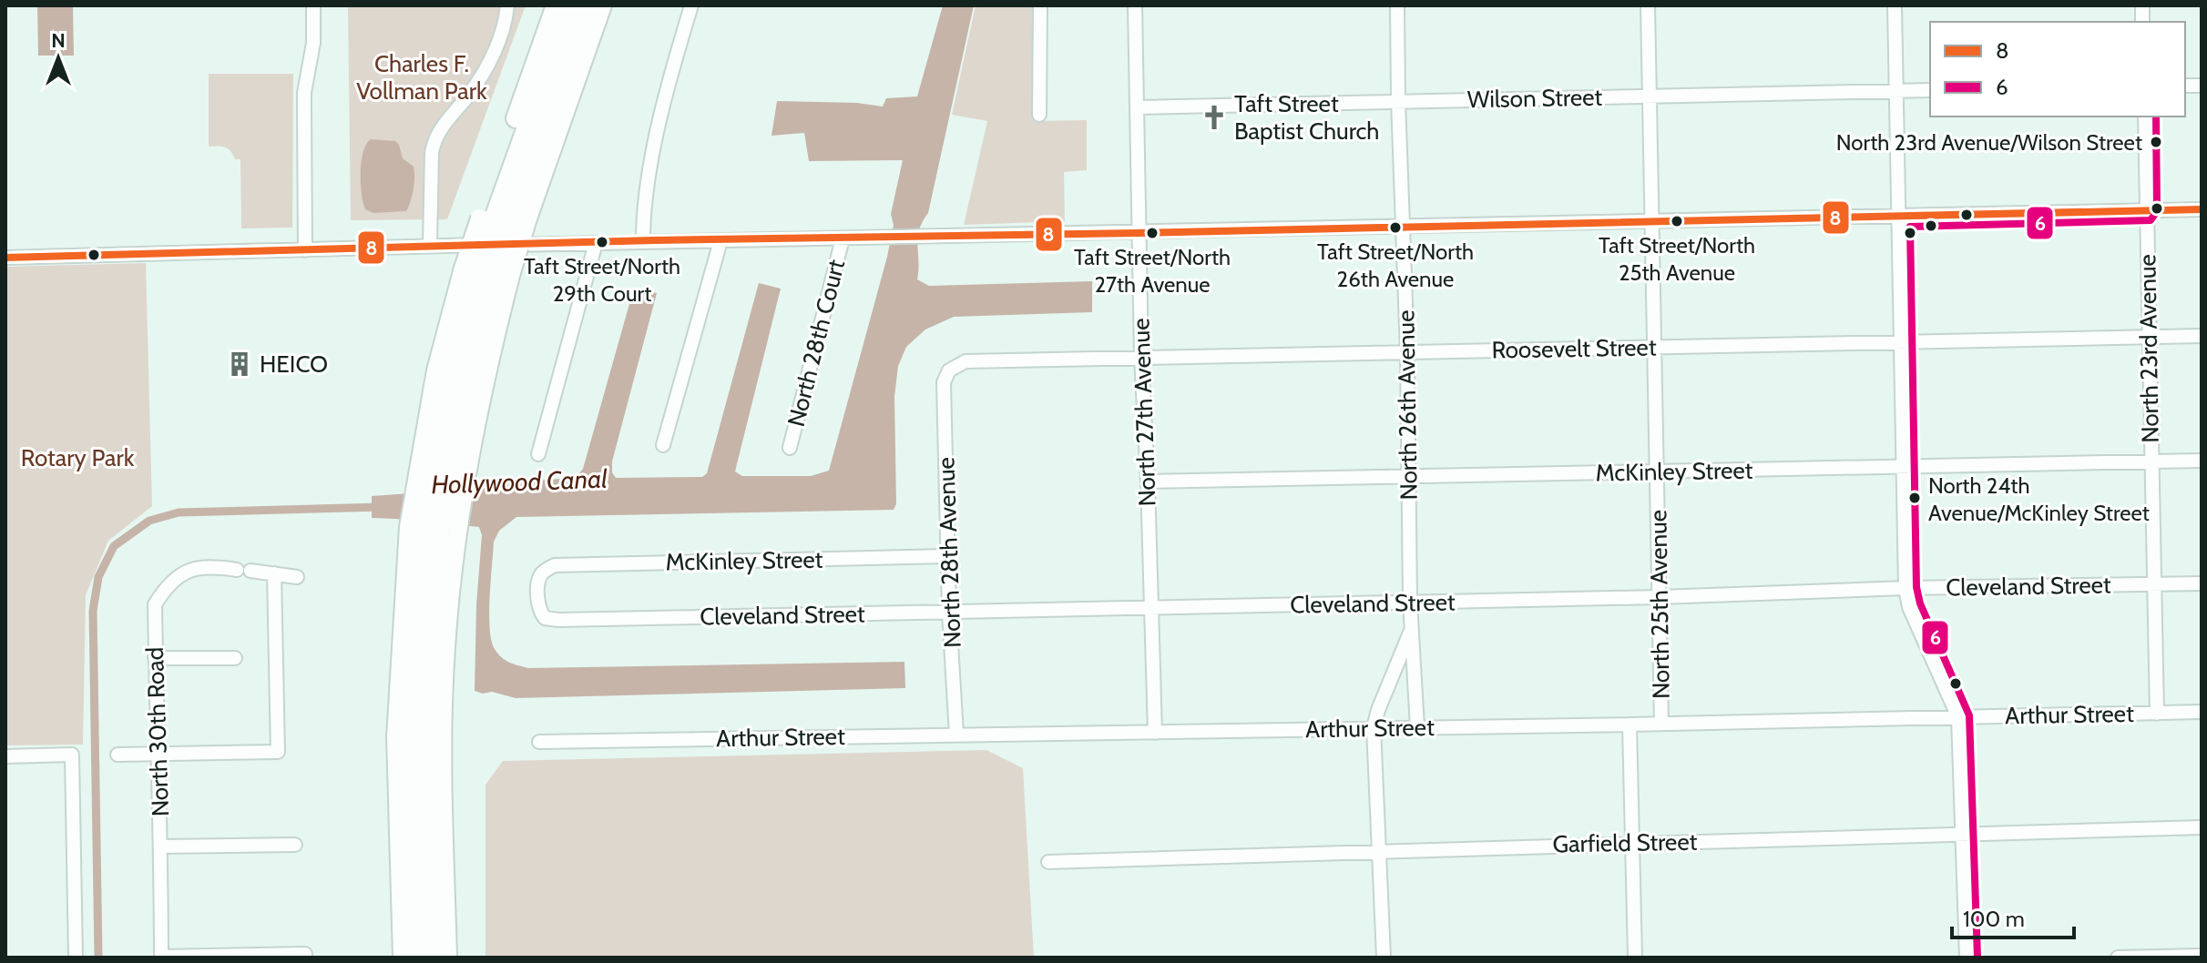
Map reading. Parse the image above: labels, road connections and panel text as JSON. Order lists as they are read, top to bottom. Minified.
{"streets":{"street":["Wilson Street","North 28th Court","Roosevelt Street","North 23rd Avenue","North 26th Avenue","North 27th Avenue","McKinley Street","North 28th Avenue","Cleveland Street","North 25th Avenue","Arthur Street","North 30th Road","Garfield Street"]},"crossings":[["Wilson Street","North 26th Avenue"],["Wilson Street","North 27th Avenue"],["Wilson Street","North 25th Avenue"],["Roosevelt Street","North 23rd Avenue"],["Roosevelt Street","North 26th Avenue"],["Roosevelt Street","North 27th Avenue"],["Roosevelt Street","North 28th Avenue"],["Roosevelt Street","North 25th Avenue"],["North 23rd Avenue","McKinley Street"],["North 23rd Avenue","Cleveland Street"],["North 23rd Avenue","Arthur Street"],["North 26th Avenue","McKinley Street"],["North 26th Avenue","Cleveland Street"],["North 26th Avenue","Arthur Street"],["North 26th Avenue","Garfield Street"],["North 27th Avenue","McKinley Street"],["North 27th Avenue","Cleveland Street"],["North 27th Avenue","Arthur Street"],["McKinley Street","North 28th Avenue"],["McKinley Street","Cleveland Street"],["McKinley Street","North 25th Avenue"],["North 28th Avenue","Cleveland Street"],["North 28th Avenue","Arthur Street"],["Cleveland Street","North 25th Avenue"],["North 25th Avenue","Arthur Street"],["North 25th Avenue","Garfield Street"]],"water":["Hollywood Canal"],"parks":["Charles F. Vollman Park","Rotary Park"],"places":{"church":["Taft Street Baptist Church"],"other":["North 23rd Avenue/Wilson Street","Taft Street/North 25th Avenue","Taft Street/North 26th Avenue","Taft Street/North 27th Avenue","Taft Street/North 29th Court","North 24th Avenue/McKinley Street"],"building":["HEICO"]},"lines":["transit line 6","transit line 8"],"legend":["8","6"],"scale_bar":"100 m","north":"top"}
